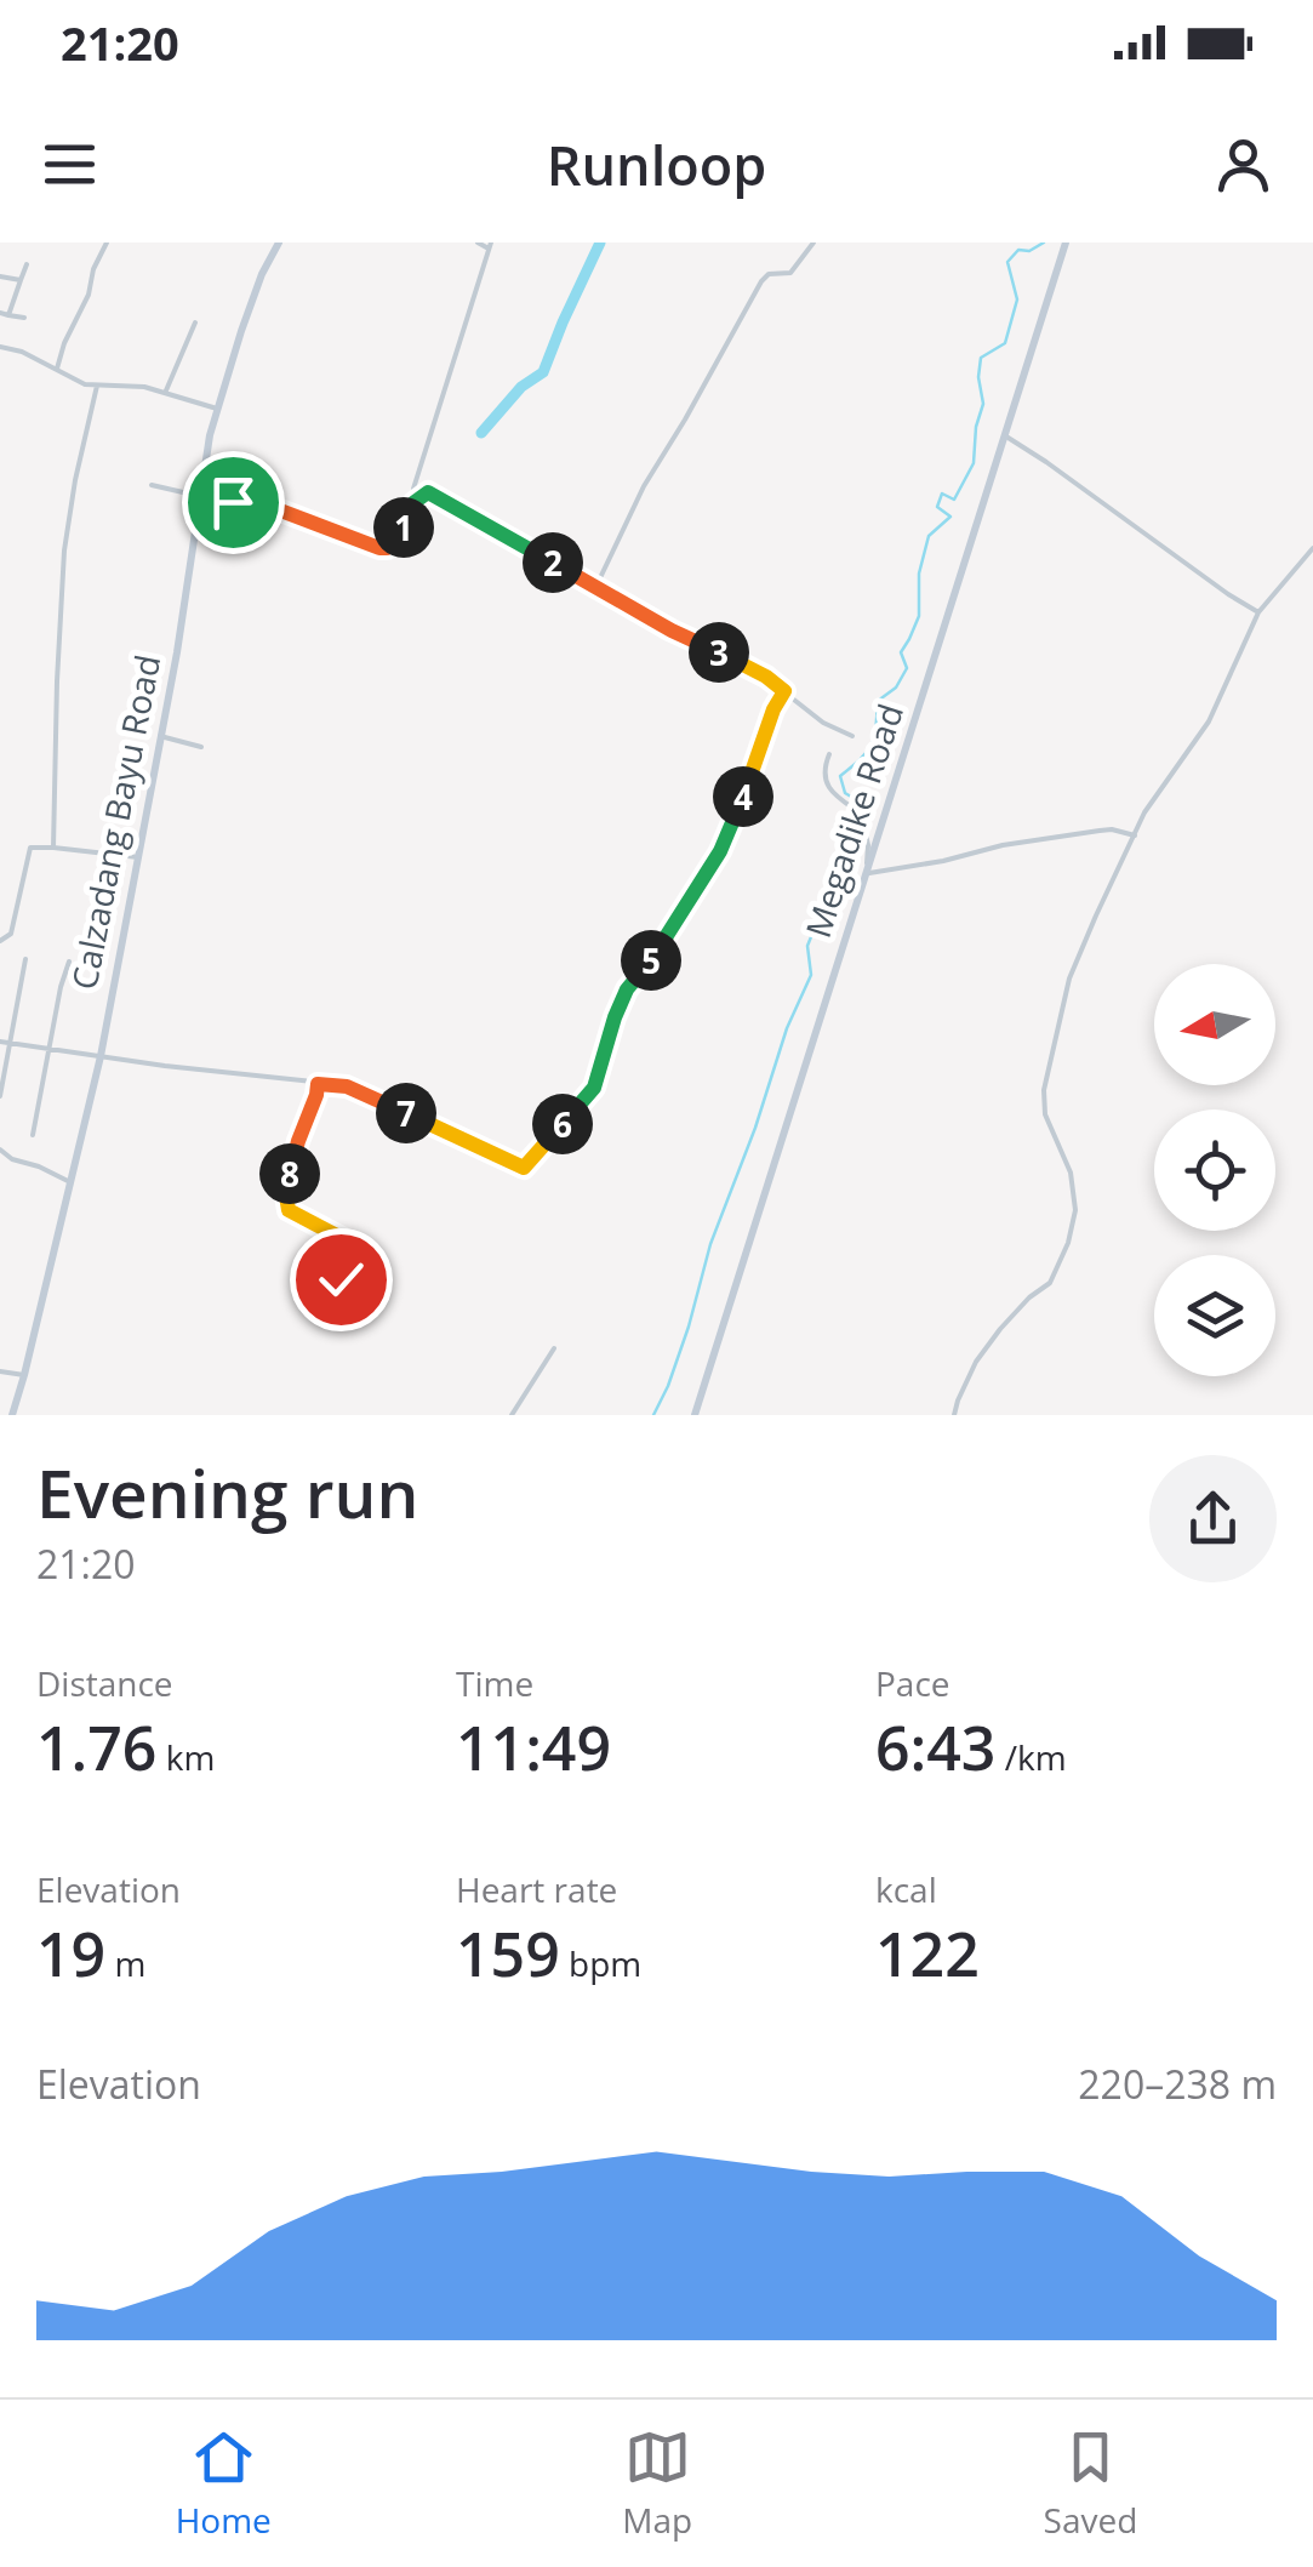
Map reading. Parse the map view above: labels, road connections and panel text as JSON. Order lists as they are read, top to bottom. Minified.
{"streets":{"main road":["Megadike Road","Calzadang Bayu Road"]},"north":"left","page":{"status":"21:20","header":"Runloop","pins":["1","2","3","4","5","7","6","8"],"heading":["Evening run","21:20"],"stats":[["Distance","1.76 km"],["Time","11:49"],["Pace","6:43 /km"],["Elevation","19 m"],["Heart rate","159 bpm"],["kcal","122"]],"chart":["Elevation","220–238 m"],"tabs":["Home","Map","Saved"]}}
